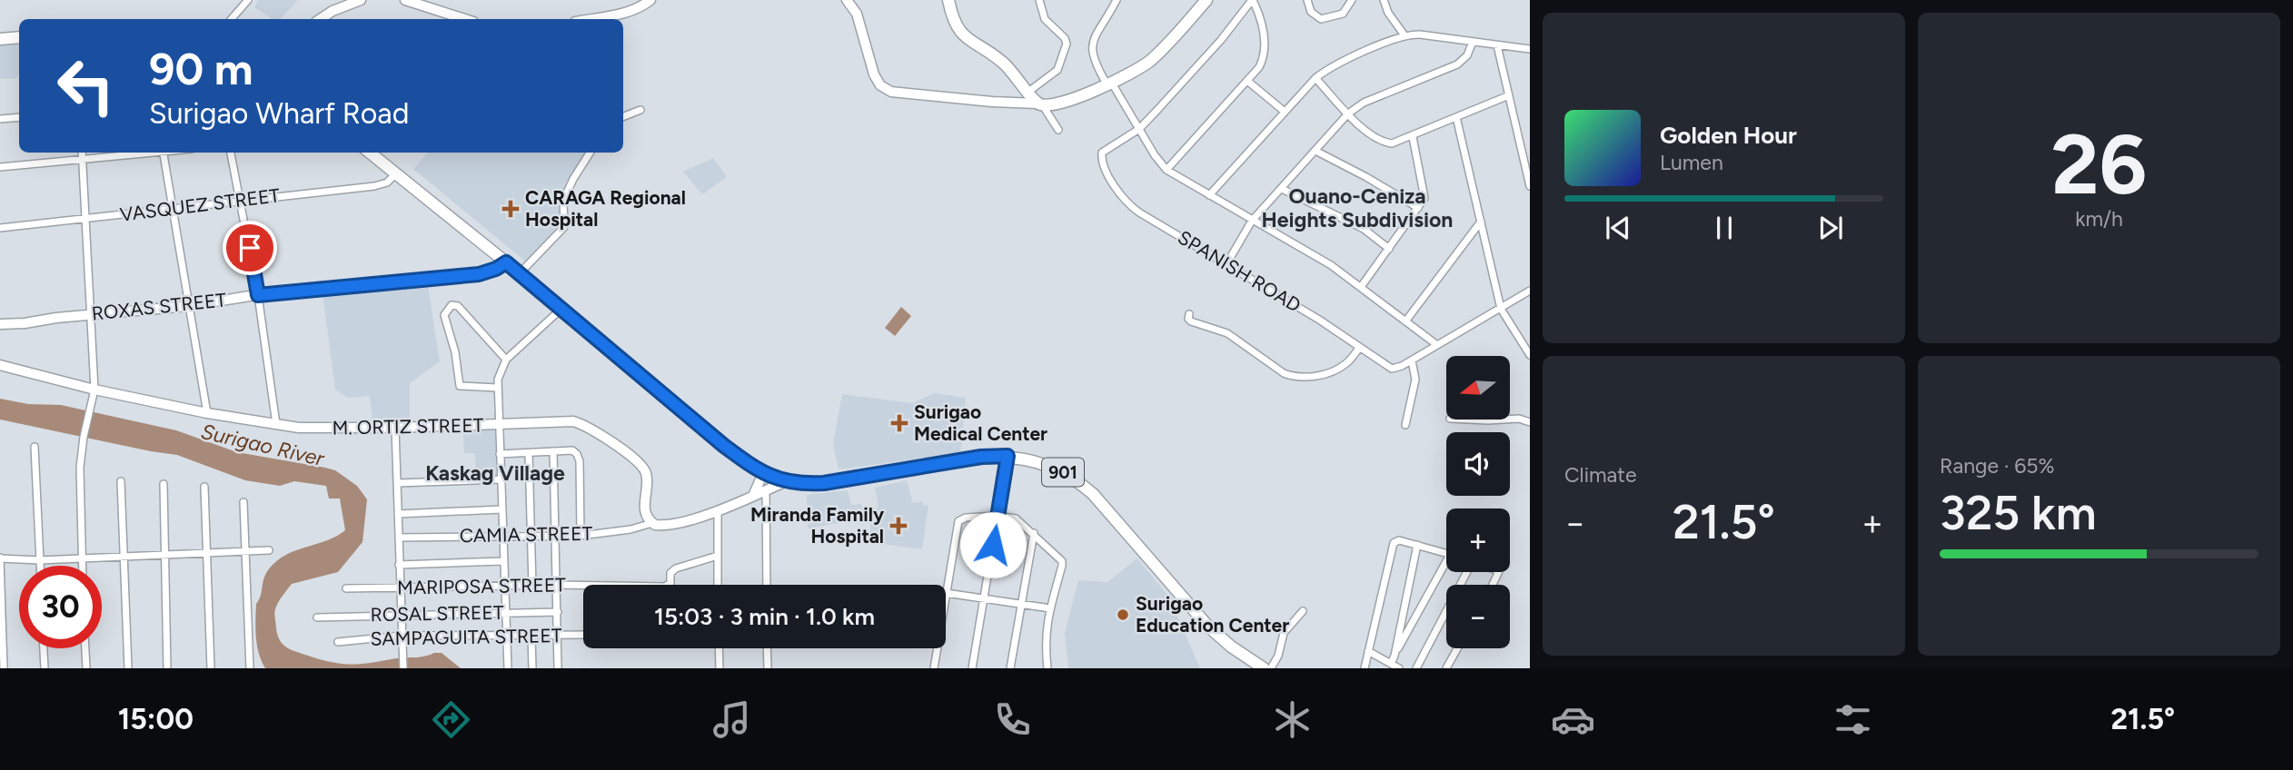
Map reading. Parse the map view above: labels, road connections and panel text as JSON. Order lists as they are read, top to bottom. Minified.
{"streets":{"main road":["901"],"street":["VASQUEZ STREET","SPANISH ROAD","ROXAS STREET","M. ORTIZ STREET","CAMIA STREET","MARIPOSA STREET","ROSAL STREET","SAMPAGUITA STREET"]},"crossings":[["VASQUEZ STREET","901"],["ROXAS STREET","901"],["M. ORTIZ STREET","CAMIA STREET"]],"districts":["Ouano-Ceniza Heights Subdivision","Kaskag Village"],"water":["Surigao River"],"places":{"health":["CARAGA Regional Hospital","Surigao Medical Center","Miranda Family Hospital"],"other":["Surigao Education Center"]},"north":"left","page":{"tile":[["26","km/h"],"Climate",["Range · 65%","325 km"]],"turn":["90 m","Surigao Wharf Road"],"song":["Golden Hour","Lumen"],"map_buttons":["+","−"],"heat":["−","21.5°","+"],"limit":"30","trip":"15:03 · 3 min · 1.0 km","tabs":["15:00","21.5°"]}}
